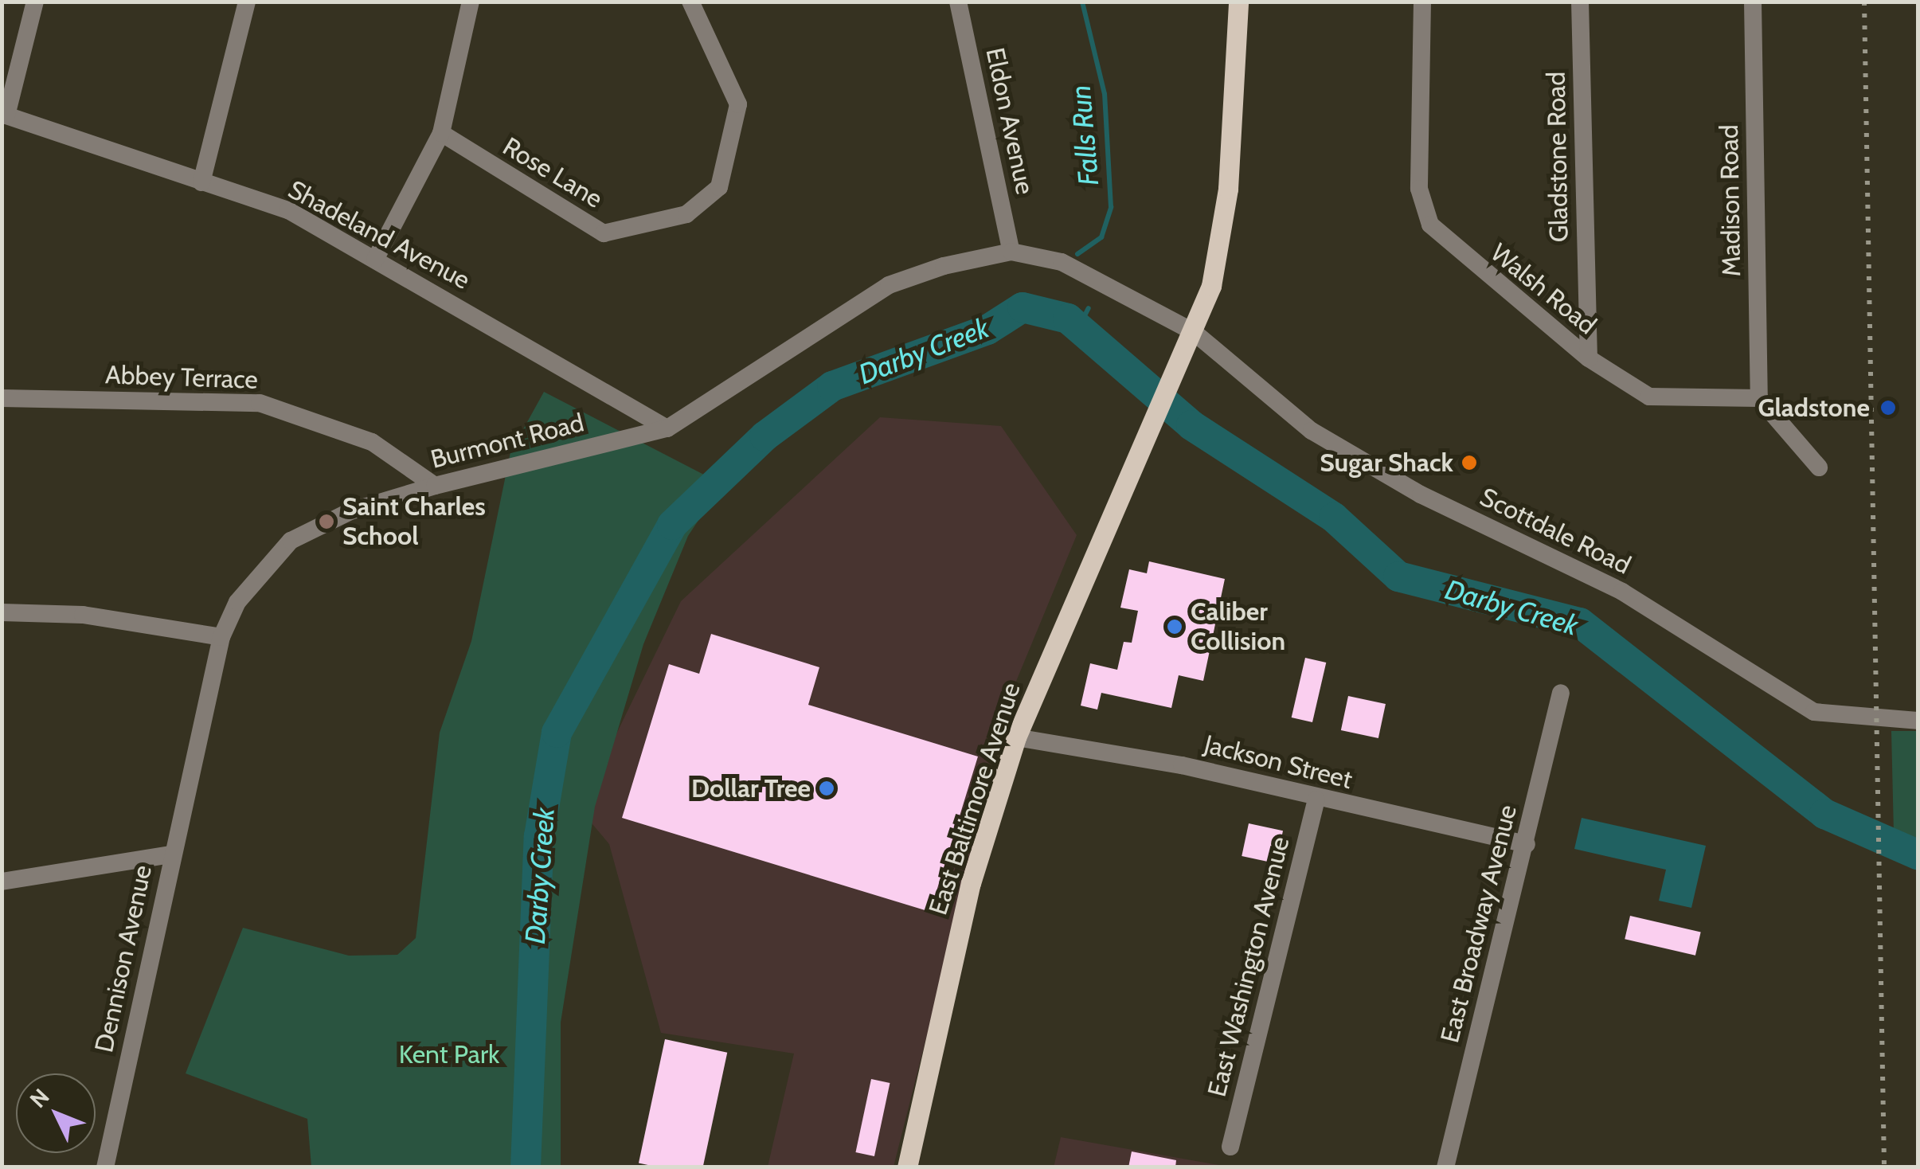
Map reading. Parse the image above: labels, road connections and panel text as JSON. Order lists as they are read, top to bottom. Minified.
{"streets":{"main road":["East Baltimore Avenue"],"street":["Eldon Avenue","Gladstone Road","Rose Lane","Madison Road","Shadeland Avenue","Walsh Road","Abbey Terrace","Burmont Road","Scottdale Road","Jackson Street","East Broadway Avenue","Dennison Avenue","East Washington Avenue"]},"crossings":[["Eldon Avenue","Burmont Road"],["Gladstone Road","Walsh Road"],["Madison Road","Walsh Road"],["Shadeland Avenue","Burmont Road"],["Abbey Terrace","Burmont Road"],["Burmont Road","Scottdale Road"],["Burmont Road","East Baltimore Avenue"],["Burmont Road","Dennison Avenue"],["Scottdale Road","East Baltimore Avenue"],["Jackson Street","East Baltimore Avenue"],["Jackson Street","East Broadway Avenue"],["Jackson Street","East Washington Avenue"]],"water":["Falls Run","Darby Creek"],"parks":["Kent Park"],"places":["Gladstone","Sugar Shack","Saint Charles School","Caliber Collision","Dollar Tree"],"north":"top left"}
